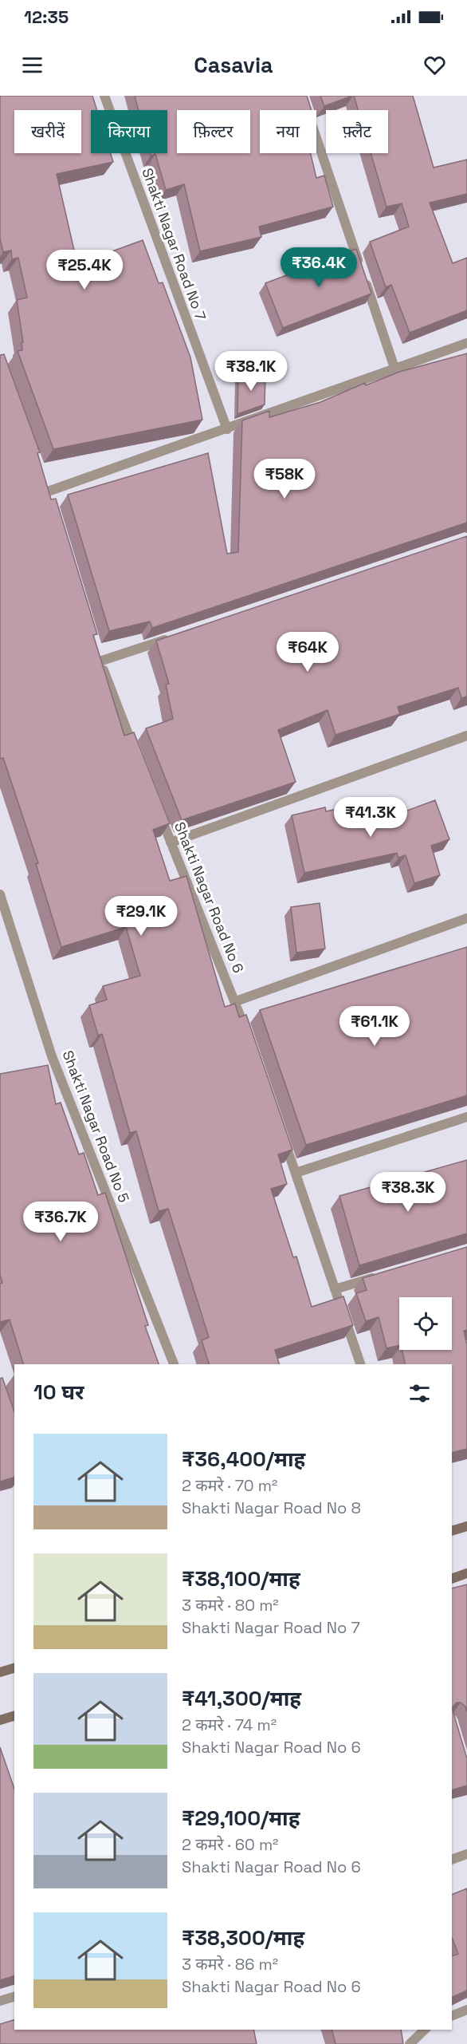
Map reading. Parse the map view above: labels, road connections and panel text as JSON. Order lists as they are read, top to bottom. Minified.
{"streets":{"street":["Shakti Nagar Road No 7","Shakti Nagar Road No 6","Shakti Nagar Road No 5"]},"page":{"status":"12:35","header":"Casavia","chip":["खरीदें","किराया","फ़िल्टर","नया","फ़्लैट"],"price":["₹36.4K","₹25.4K","₹38.1K","₹58K","₹64K","₹41.3K","₹29.1K","₹61.1K","₹38.3K","₹36.7K"],"heading":"10 घर","list":[{"name":"₹36,400/माह","note":"2 कमरे · 70 m² · Shakti Nagar Road No 8"},{"name":"₹38,100/माह","note":"3 कमरे · 80 m² · Shakti Nagar Road No 7"},{"name":"₹41,300/माह","note":"2 कमरे · 74 m² · Shakti Nagar Road No 6"},{"name":"₹29,100/माह","note":"2 कमरे · 60 m² · Shakti Nagar Road No 6"},{"name":"₹38,300/माह","note":"3 कमरे · 86 m² · Shakti Nagar Road No 6"}]}}
